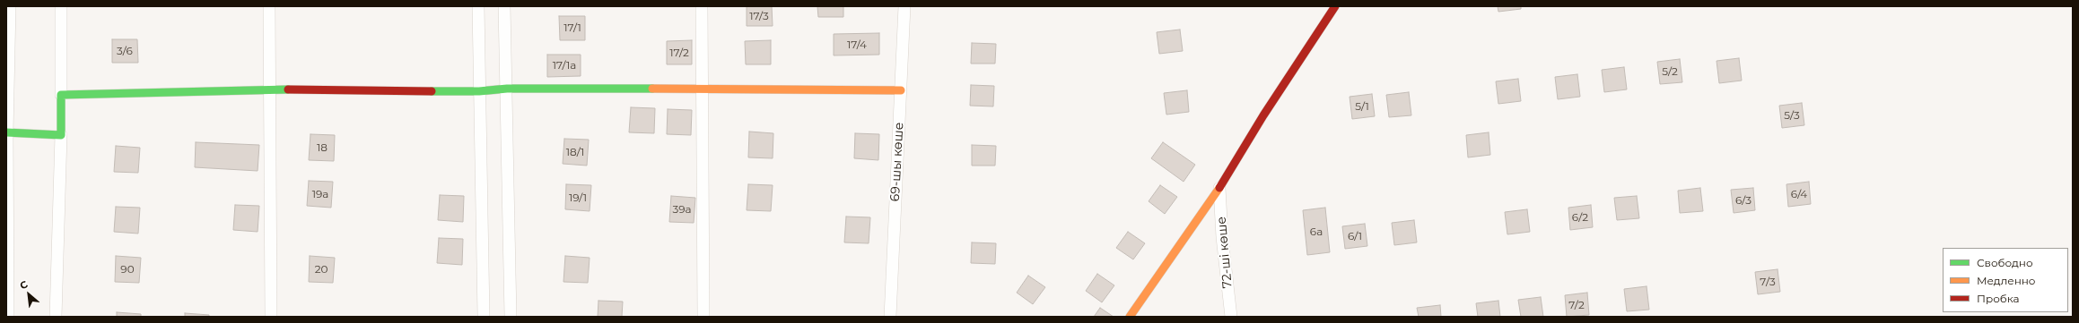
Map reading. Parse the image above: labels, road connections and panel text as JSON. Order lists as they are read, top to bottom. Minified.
{"streets":{"street":["69-шы көше","72-ші көше"]},"house_numbers":["17/3","17/1","17/4","3/6","17/2","17/1а","5/2","5/1","5/3","18","18/1","19а","6/4","19/1","6/3","39а","6/2","6а","6/1","90","20","7/3","7/2"],"legend":["Свободно","Медленно","Пробка"],"north":"top left"}
